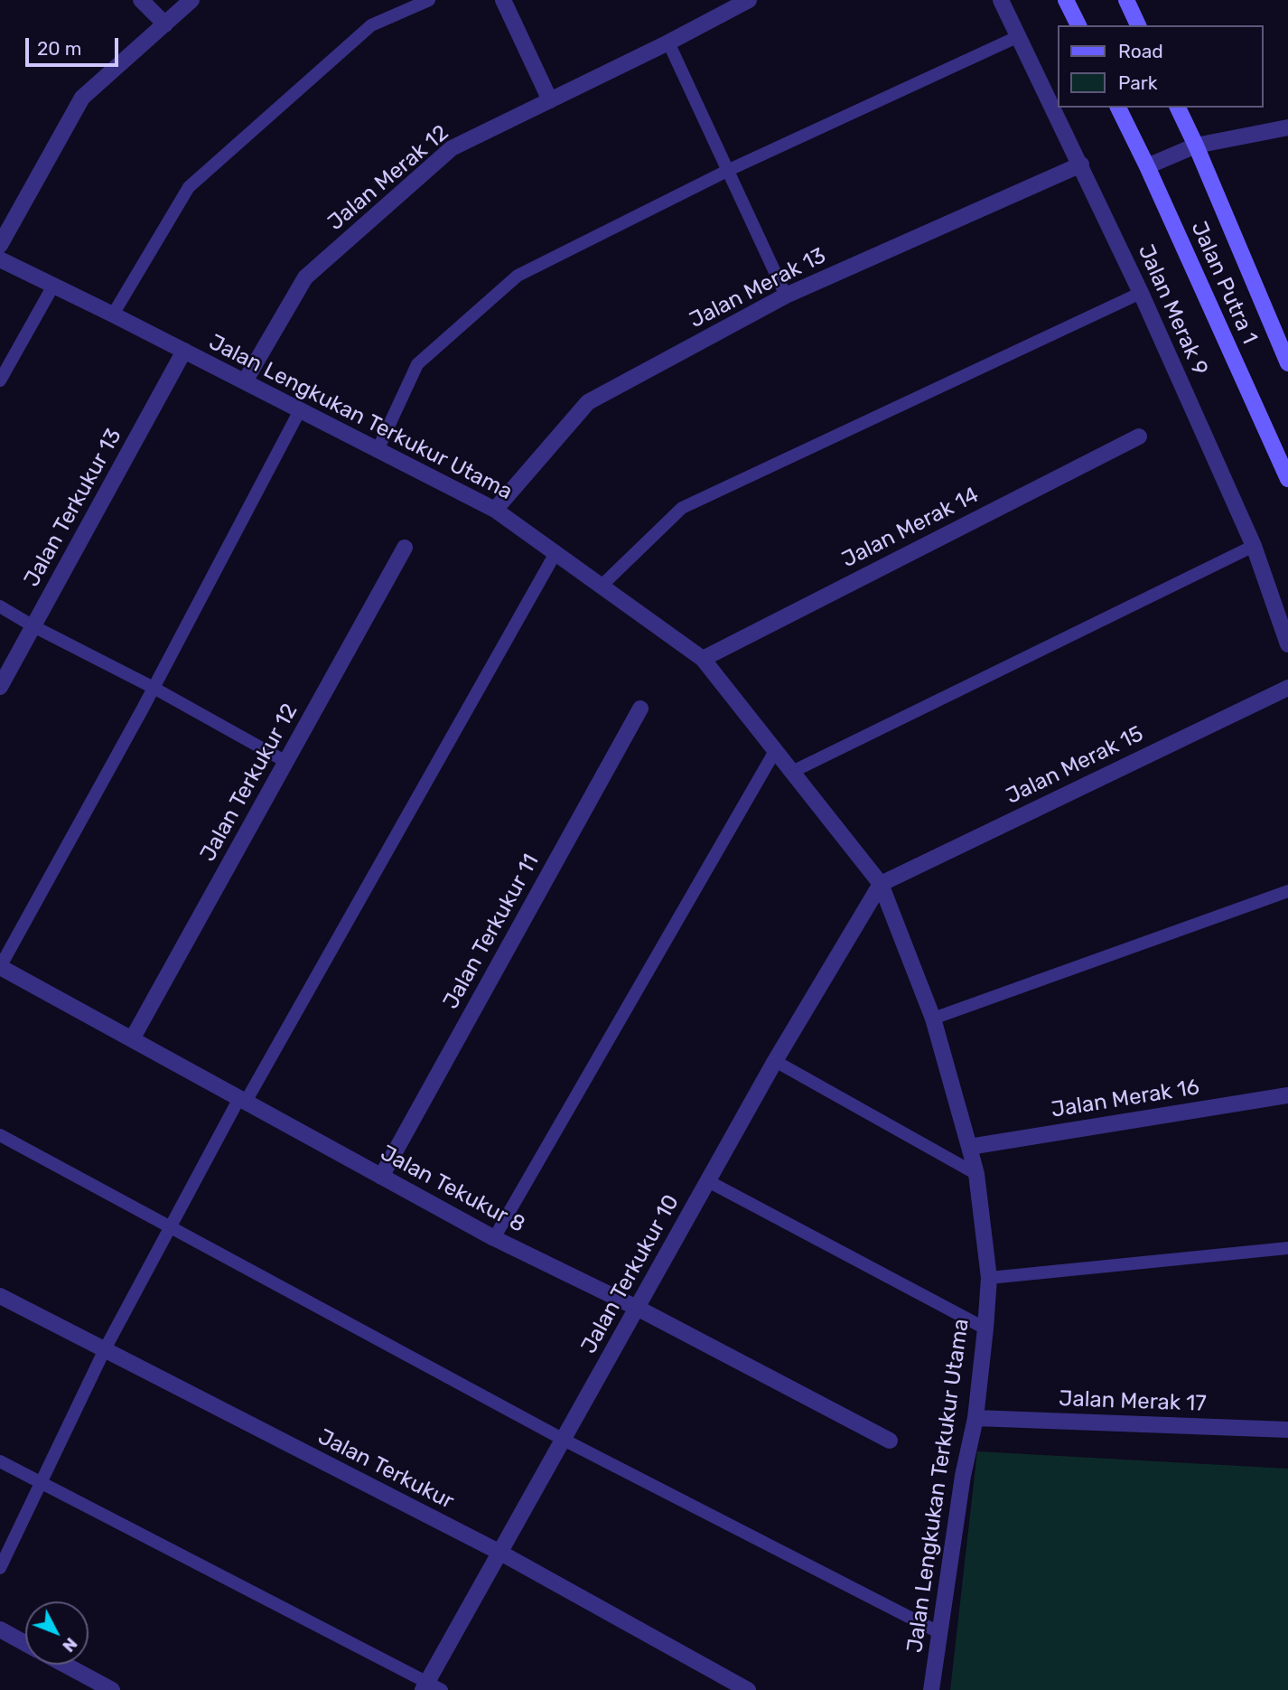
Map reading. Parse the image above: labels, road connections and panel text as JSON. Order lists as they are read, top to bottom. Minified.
{"streets":{"main road":["Jalan Putra 1"],"street":["Jalan Merak 12","Jalan Merak 13","Jalan Merak 9","Jalan Lengkukan Terkukur Utama","Jalan Terkukur 13","Jalan Merak 14","Jalan Merak 15","Jalan Terkukur 12","Jalan Terkukur 11","Jalan Merak 16","Jalan Tekukur 8","Jalan Terkukur 10","Jalan Merak 17","Jalan Terkukur"]},"crossings":[["Jalan Merak 12","Jalan Lengkukan Terkukur Utama"],["Jalan Merak 13","Jalan Merak 9"],["Jalan Merak 13","Jalan Lengkukan Terkukur Utama"],["Jalan Lengkukan Terkukur Utama","Jalan Terkukur 13"],["Jalan Lengkukan Terkukur Utama","Jalan Merak 14"],["Jalan Lengkukan Terkukur Utama","Jalan Merak 15"],["Jalan Lengkukan Terkukur Utama","Jalan Merak 16"],["Jalan Lengkukan Terkukur Utama","Jalan Terkukur 10"],["Jalan Lengkukan Terkukur Utama","Jalan Merak 17"],["Jalan Merak 15","Jalan Terkukur 10"],["Jalan Terkukur 12","Jalan Tekukur 8"],["Jalan Terkukur 11","Jalan Tekukur 8"],["Jalan Tekukur 8","Jalan Terkukur 10"],["Jalan Terkukur 10","Jalan Terkukur"]],"legend":["Road","Park"],"scale_bar":"20 m","north":"bottom right"}
